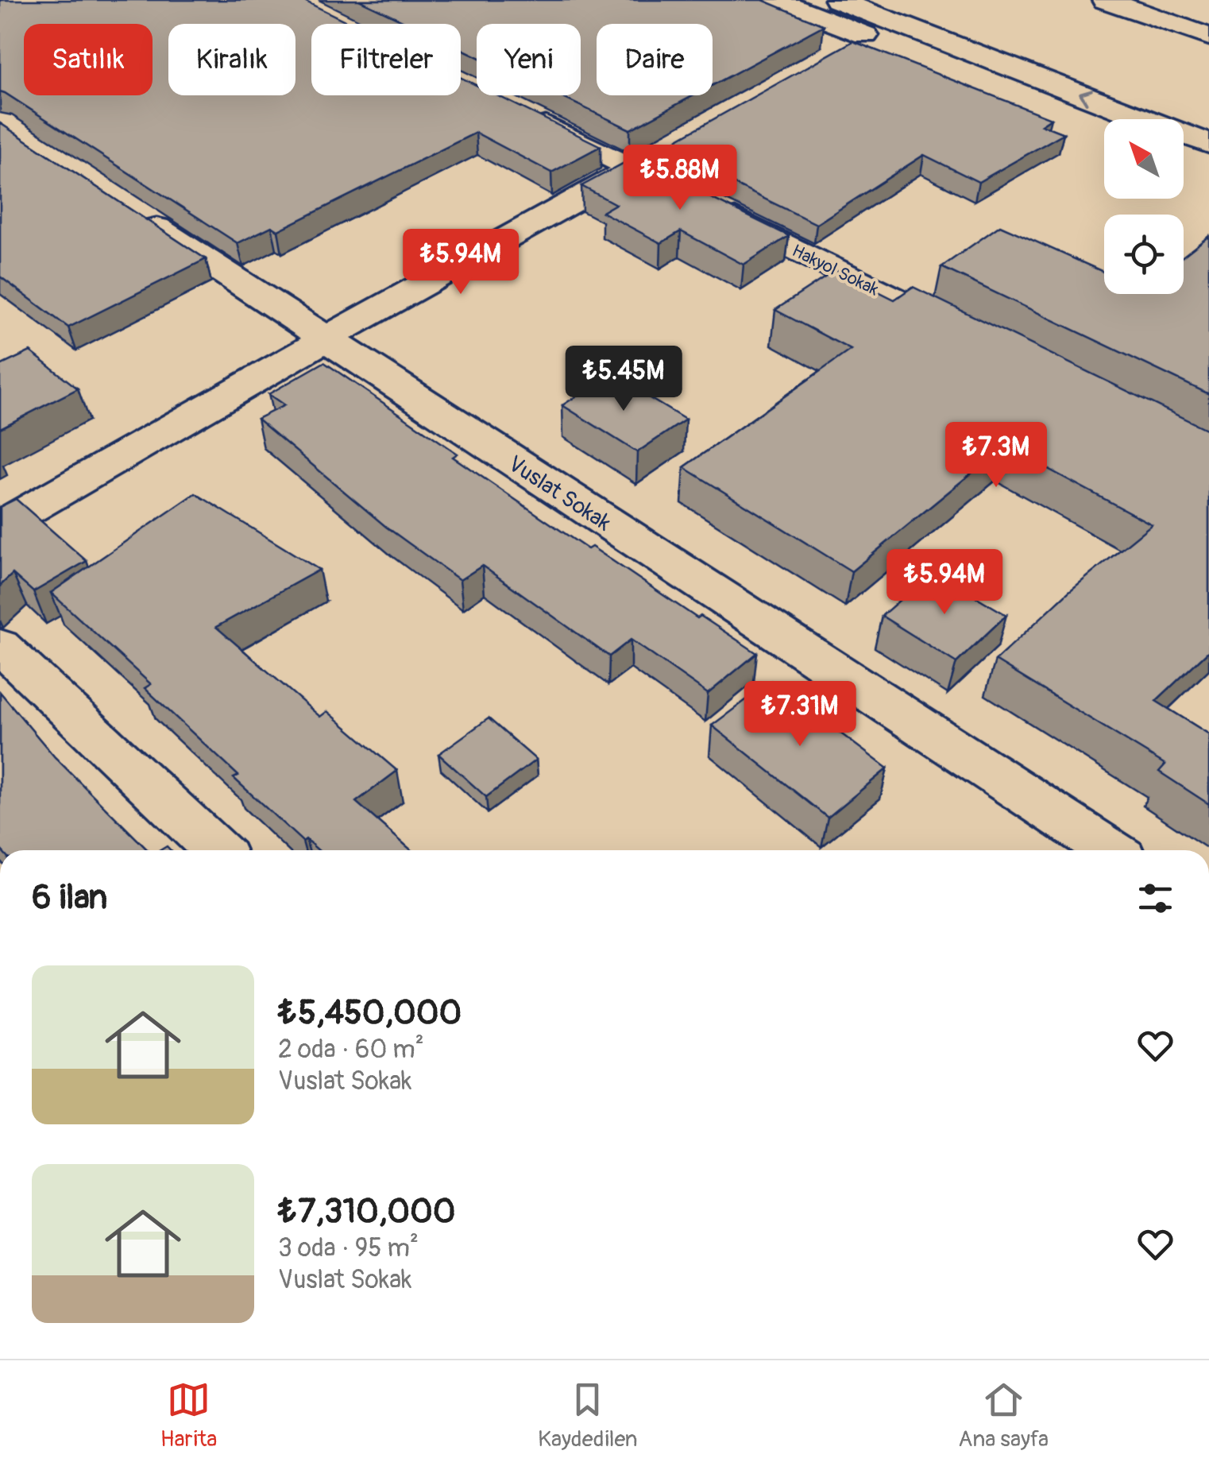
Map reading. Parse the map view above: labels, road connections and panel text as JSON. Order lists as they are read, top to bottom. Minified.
{"streets":{"street":["Hakyol Sokak","Vuslat Sokak"]},"north":"top left","page":{"chip":["Satılık","Kiralık","Filtreler","Yeni","Daire"],"price":["₺5.88M","₺5.94M","₺5.45M","₺7.3M","₺5.94M","₺7.31M"],"heading":"6 ilan","list":[{"name":"₺5,450,000","note":"2 oda · 60 m² · Vuslat Sokak"},{"name":"₺7,310,000","note":"3 oda · 95 m² · Vuslat Sokak"}],"tabs":["Harita","Kaydedilen","Ana sayfa"]}}
